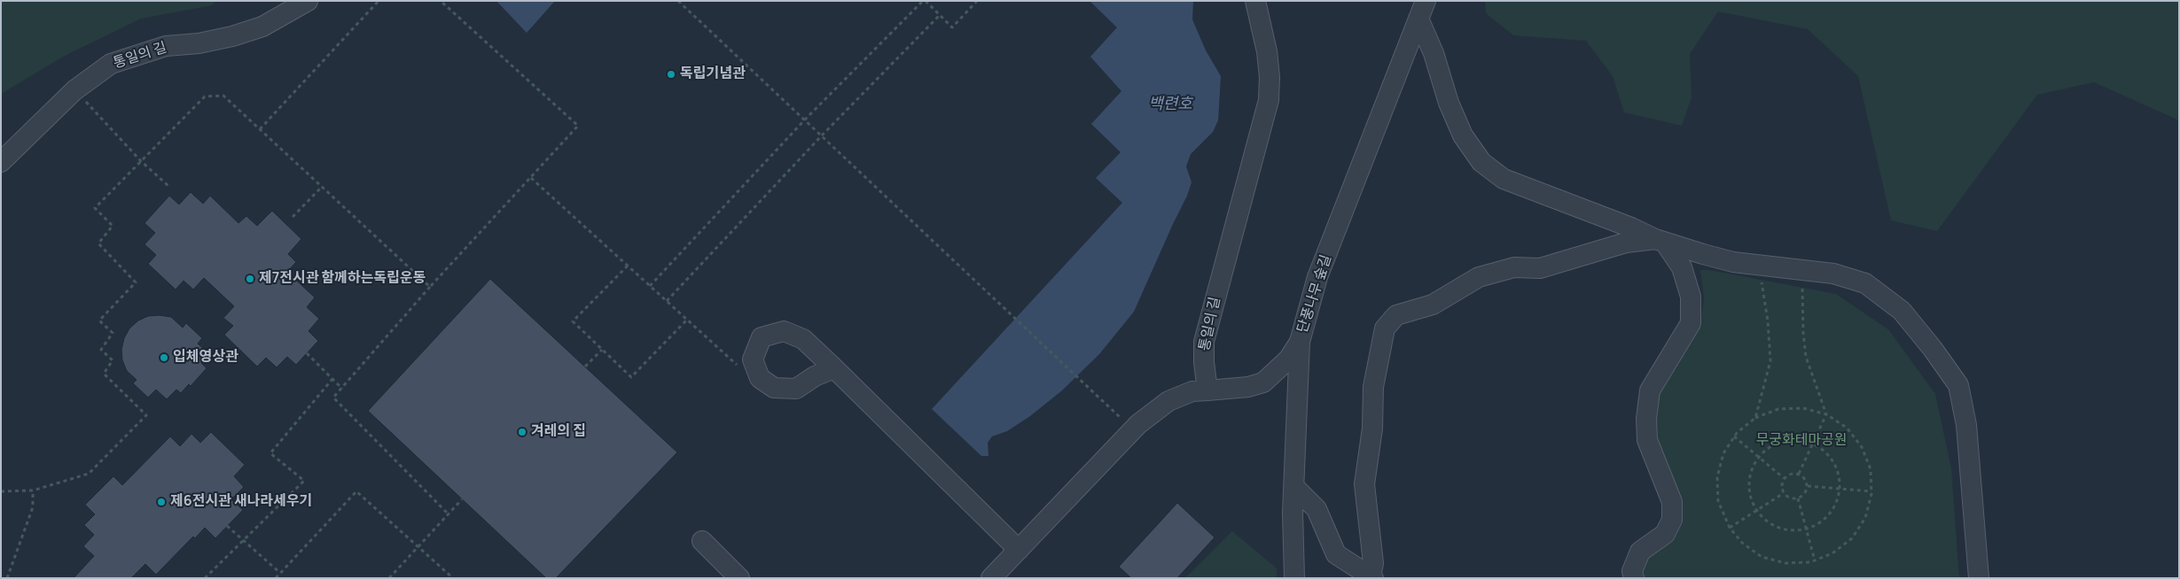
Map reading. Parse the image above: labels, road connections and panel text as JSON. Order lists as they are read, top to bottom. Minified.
{"streets":{"street":["통일의 길","단풍나무 숲길"]},"water":["백련호"],"parks":["무궁화테마공원"],"places":["독립기념관","제7전시관 함께하는독립운동","입체영상관","겨레의 집","제6전시관 새나라세우기"]}
